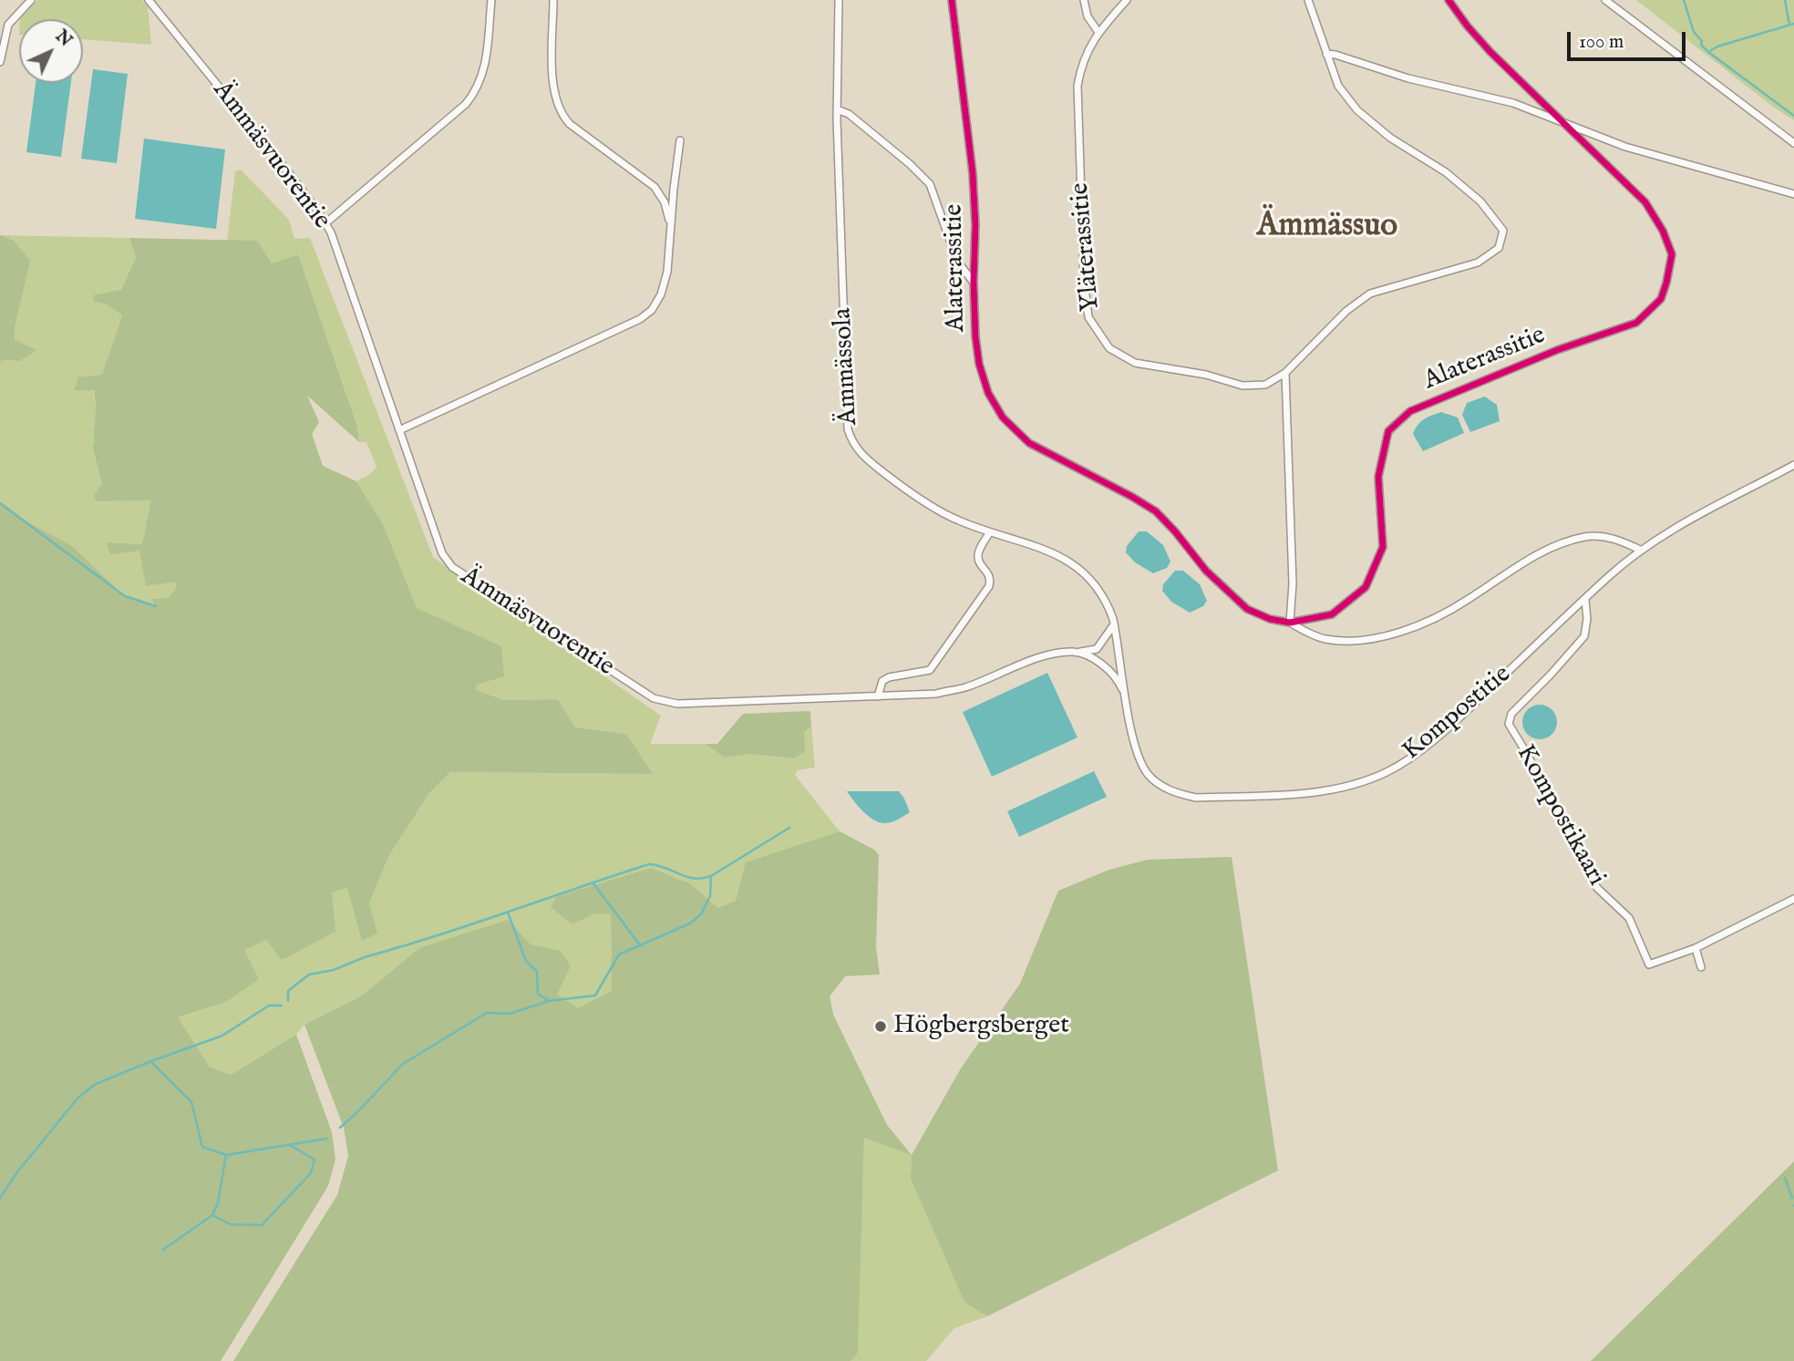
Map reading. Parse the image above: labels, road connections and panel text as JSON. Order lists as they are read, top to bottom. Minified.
{"streets":{"street":["Ämmäsvuorentie","Yläterassitie","Alaterassitie","Ämmässola","Kompostitie","Kompostikaari"]},"crossings":[["Ämmäsvuorentie","Ämmässola"],["Ämmässola","Kompostitie"],["Kompostitie","Kompostikaari"]],"districts":["Ämmässuo"],"places":["Högbergsberget"],"scale_bar":"100 m","north":"top right"}
